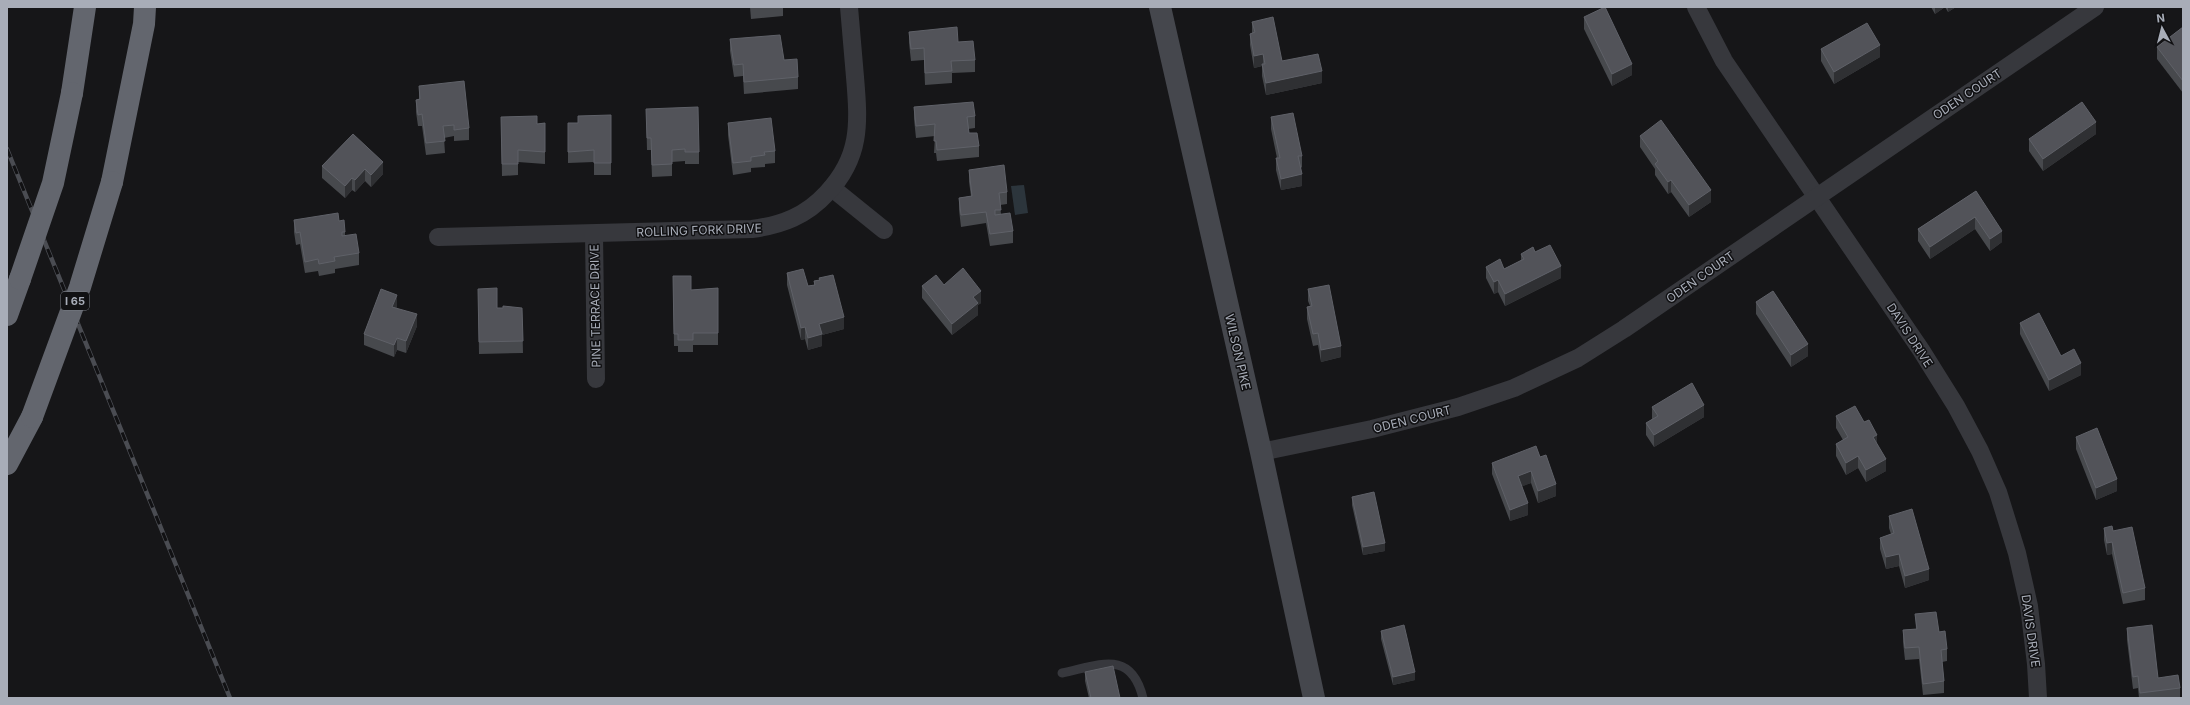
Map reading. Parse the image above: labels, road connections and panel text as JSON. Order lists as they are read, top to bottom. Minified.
{"streets":{"highway":["I 65"],"main road":["WILSON PIKE"],"street":["ODEN COURT","ROLLING FORK DRIVE","PINE TERRACE DRIVE","DAVIS DRIVE"]},"crossings":[["ODEN COURT","DAVIS DRIVE"],["ODEN COURT","WILSON PIKE"],["ROLLING FORK DRIVE","PINE TERRACE DRIVE"]],"north":"top"}
